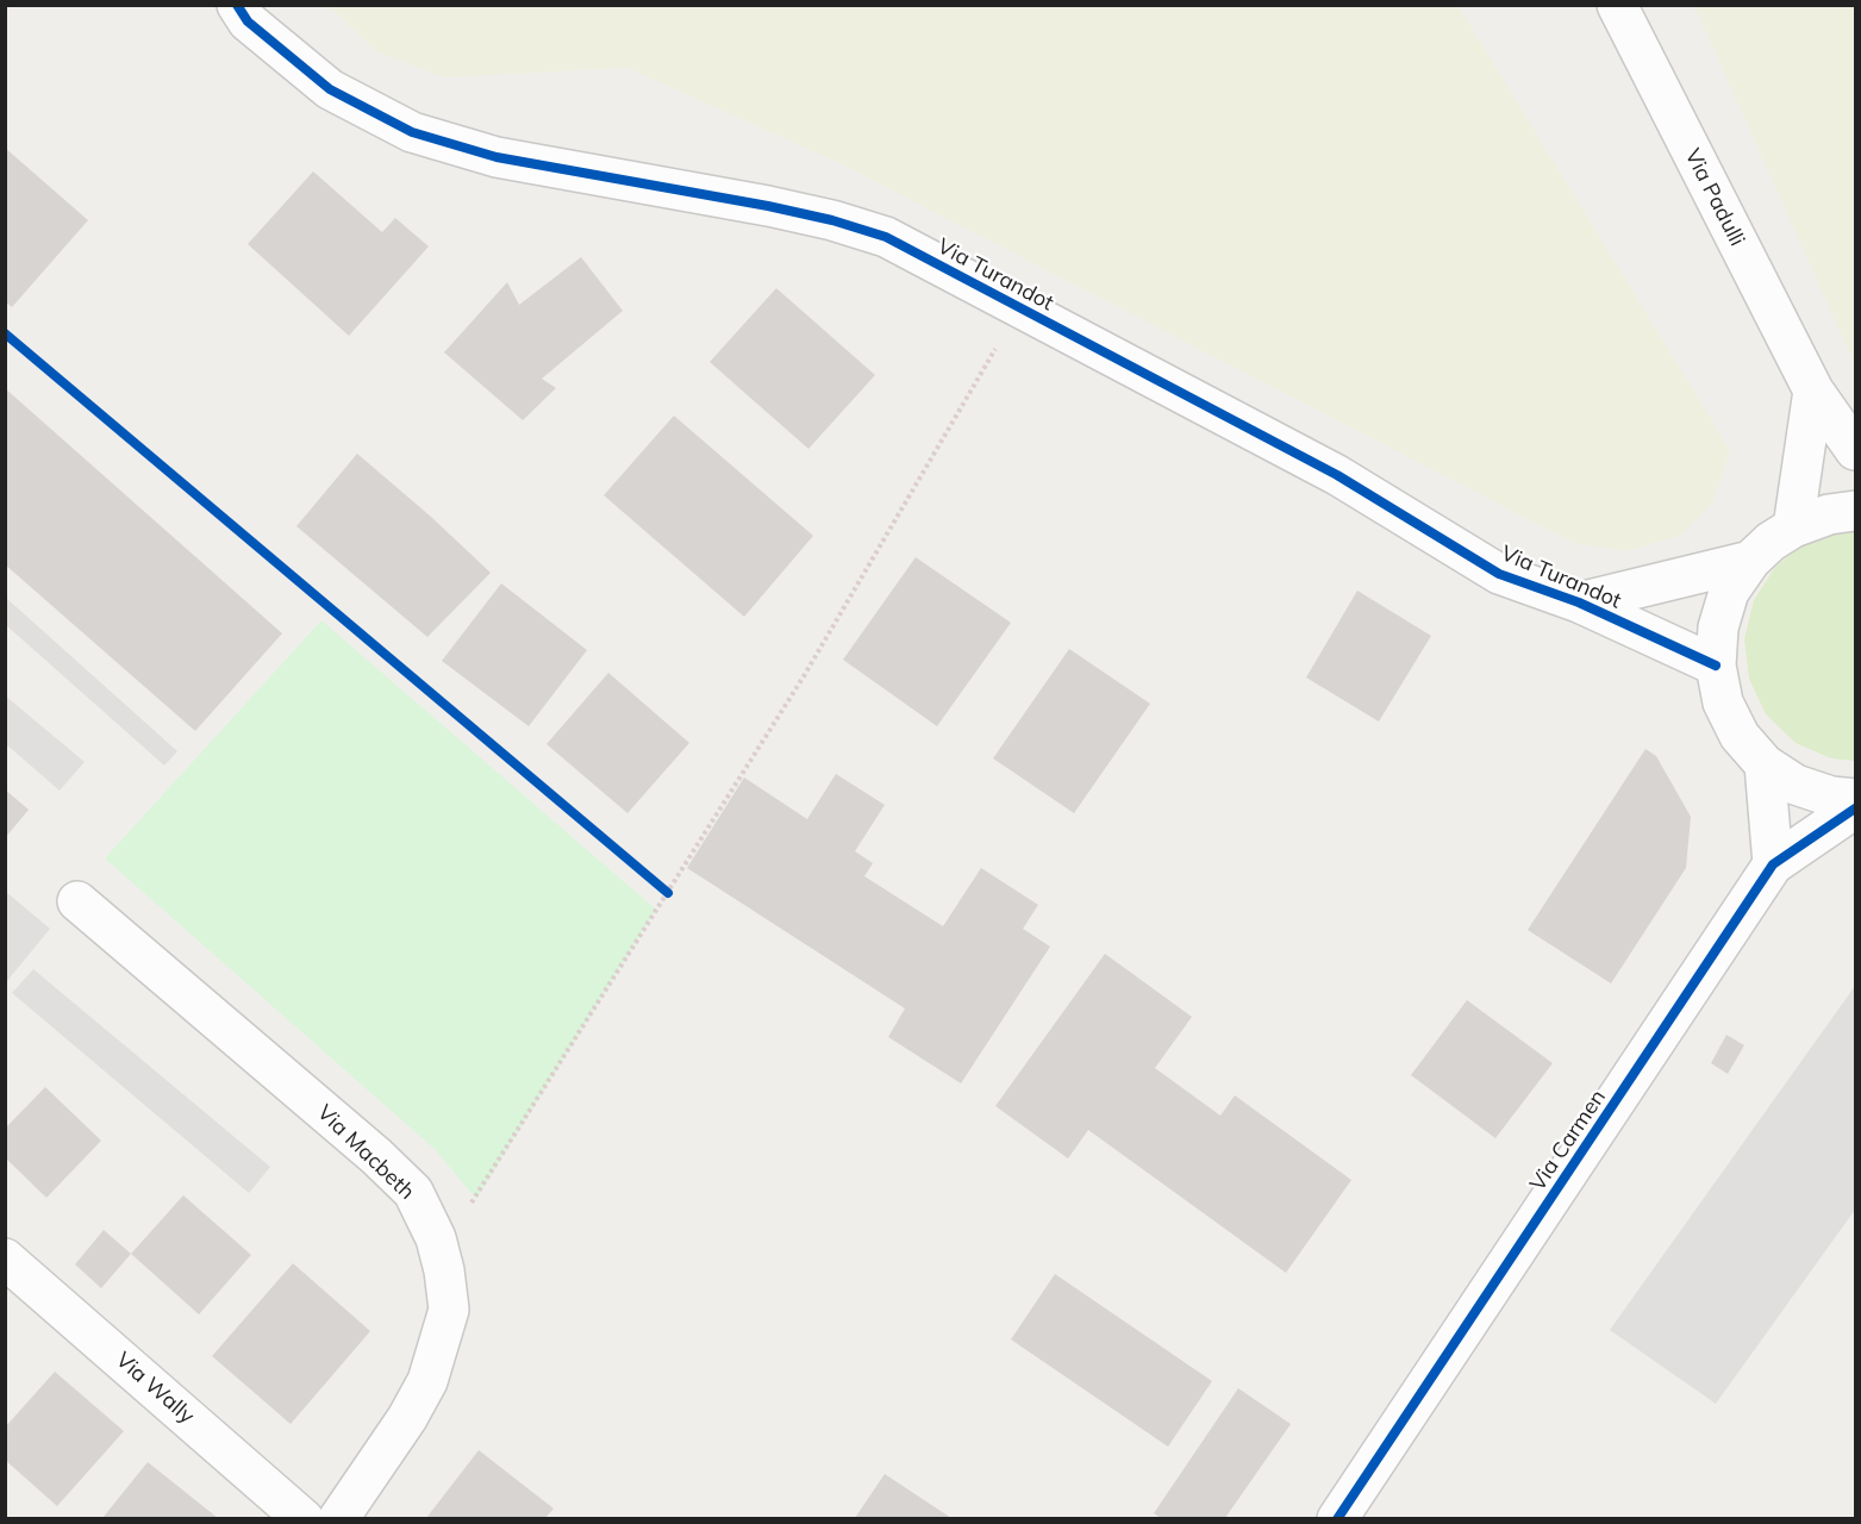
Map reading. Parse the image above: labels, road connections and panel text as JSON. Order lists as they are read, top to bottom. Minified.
{"streets":{"street":["Via Padulli","Via Turandot","Via Carmen","Via Macbeth","Via Wally"]}}
